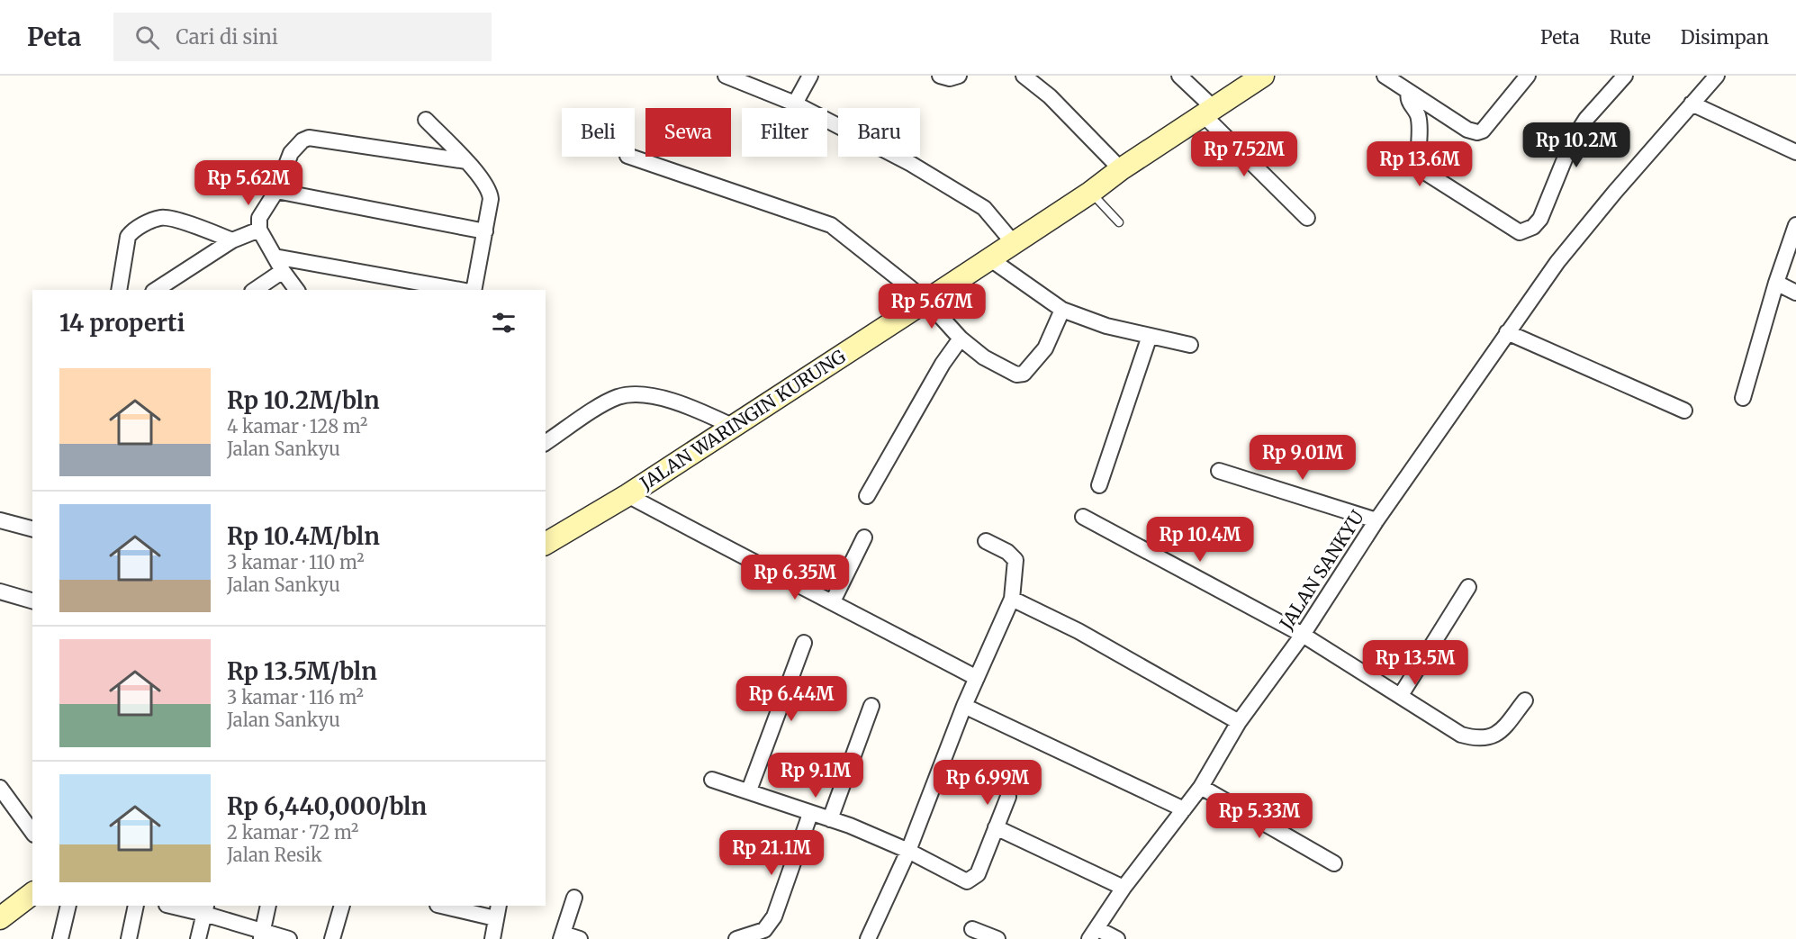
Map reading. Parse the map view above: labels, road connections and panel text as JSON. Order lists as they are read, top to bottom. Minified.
{"streets":{"street":["JALAN WARINGIN KURUNG","JALAN SANKYU"]},"page":{"header":"Peta","search":"Cari di sini","nav":["Peta","Rute","Disimpan"],"chip":["Beli","Sewa","Filter","Baru"],"price":["Rp 10.2M","Rp 7.52M","Rp 13.6M","Rp 5.62M","Rp 5.67M","Rp 9.01M","Rp 10.4M","Rp 6.35M","Rp 13.5M","Rp 6.44M","Rp 9.1M","Rp 6.99M","Rp 5.33M","Rp 21.1M"],"heading":"14 properti","list":[{"name":"Rp 10.2M/bln","note":"4 kamar · 128 m² · Jalan Sankyu"},{"name":"Rp 10.4M/bln","note":"3 kamar · 110 m² · Jalan Sankyu"},{"name":"Rp 13.5M/bln","note":"3 kamar · 116 m² · Jalan Sankyu"},{"name":"Rp 6,440,000/bln","note":"2 kamar · 72 m² · Jalan Resik"}]}}
